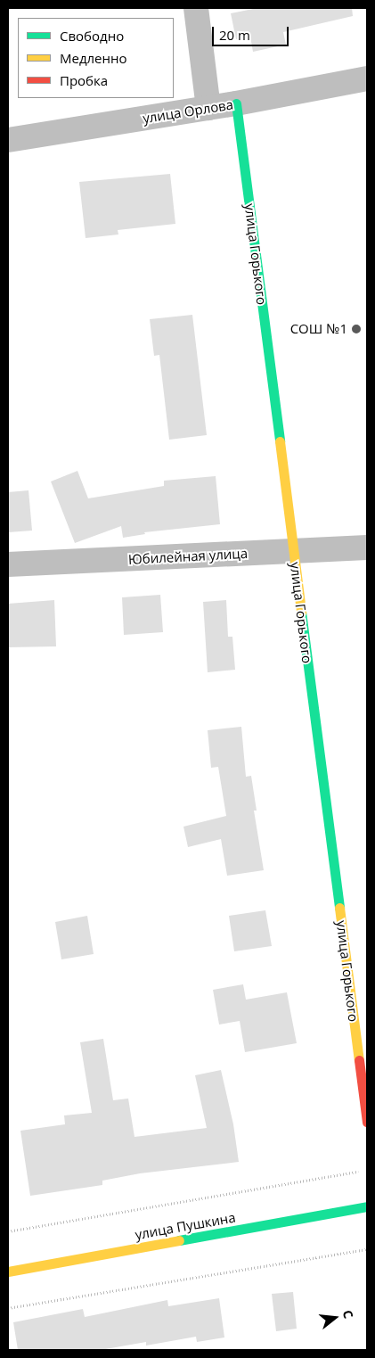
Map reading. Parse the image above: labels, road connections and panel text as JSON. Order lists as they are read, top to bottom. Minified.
{"streets":{"street":["улица Орлова","улица Горького","Юбилейная улица","улица Пушкина"]},"crossings":[["улица Орлова","улица Горького"],["улица Горького","Юбилейная улица"]],"places":["СОШ №1"],"legend":["Свободно","Медленно","Пробка"],"scale_bar":"20 m","north":"right"}
